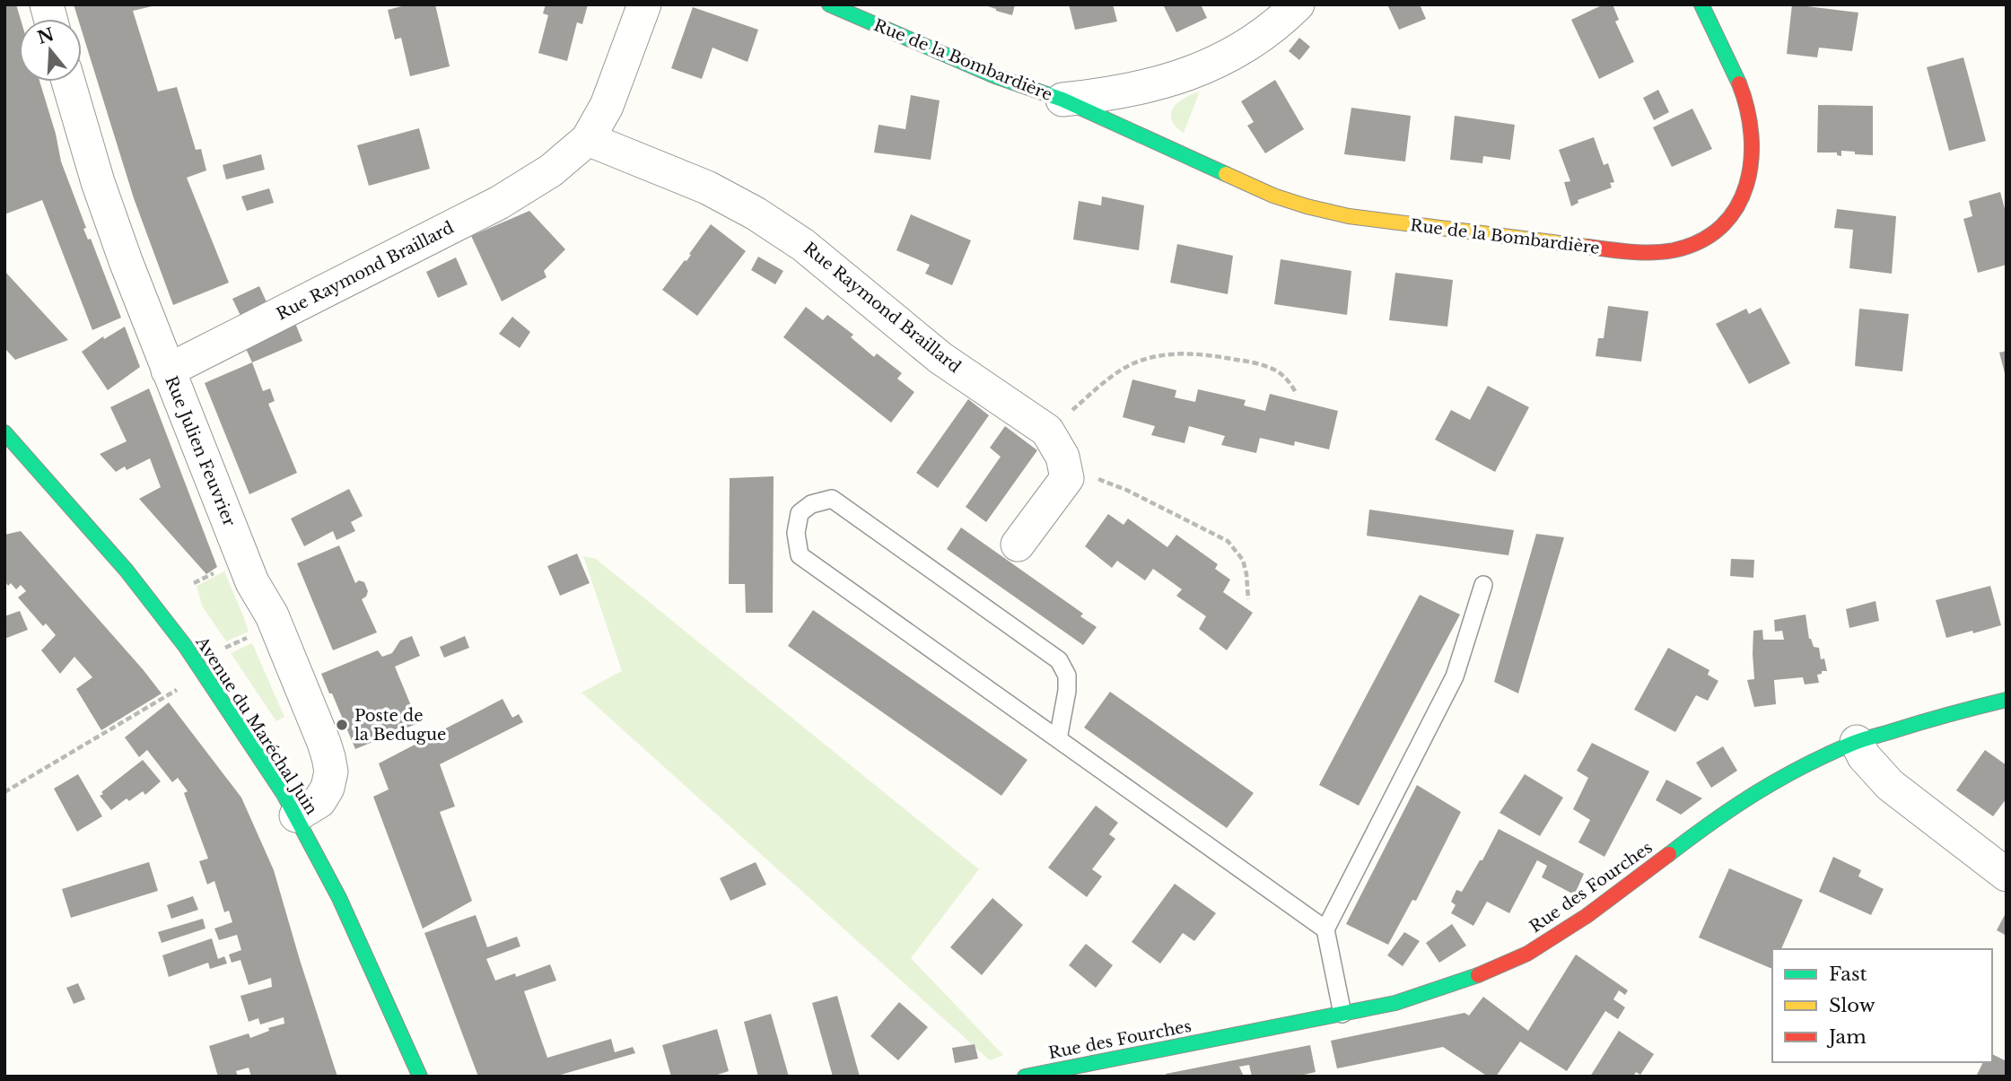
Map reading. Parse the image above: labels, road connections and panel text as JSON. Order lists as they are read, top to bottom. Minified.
{"streets":{"street":["Rue de la Bombardière","Rue Raymond Braillard","Rue Julien Feuvrier","Avenue du Maréchal Juin","Rue des Fourches"]},"crossings":[["Rue Raymond Braillard","Rue Julien Feuvrier"],["Rue Julien Feuvrier","Avenue du Maréchal Juin"]],"places":["Poste de la Bedugue"],"legend":["Fast","Slow","Jam"],"north":"top"}
